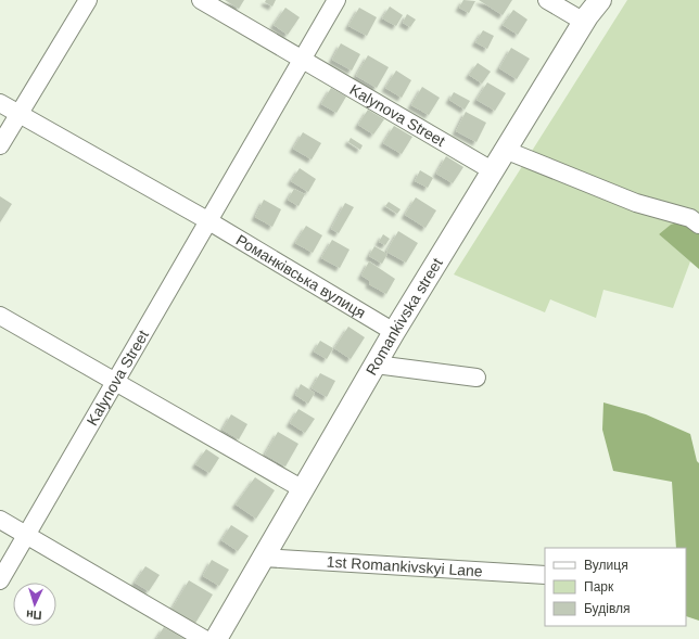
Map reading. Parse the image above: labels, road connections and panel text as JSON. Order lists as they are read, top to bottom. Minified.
{"streets":{"main road":["Romankivska street"],"street":["Kalynova Street","Романківська вулиця","1st Romankivskyi Lane"]},"crossings":[["Kalynova Street","Романківська вулиця"],["Kalynova Street","Romankivska street"],["Романківська вулиця","Romankivska street"],["Romankivska street","1st Romankivskyi Lane"]],"legend":["Вулиця","Парк","Будівля"],"north":"bottom"}
